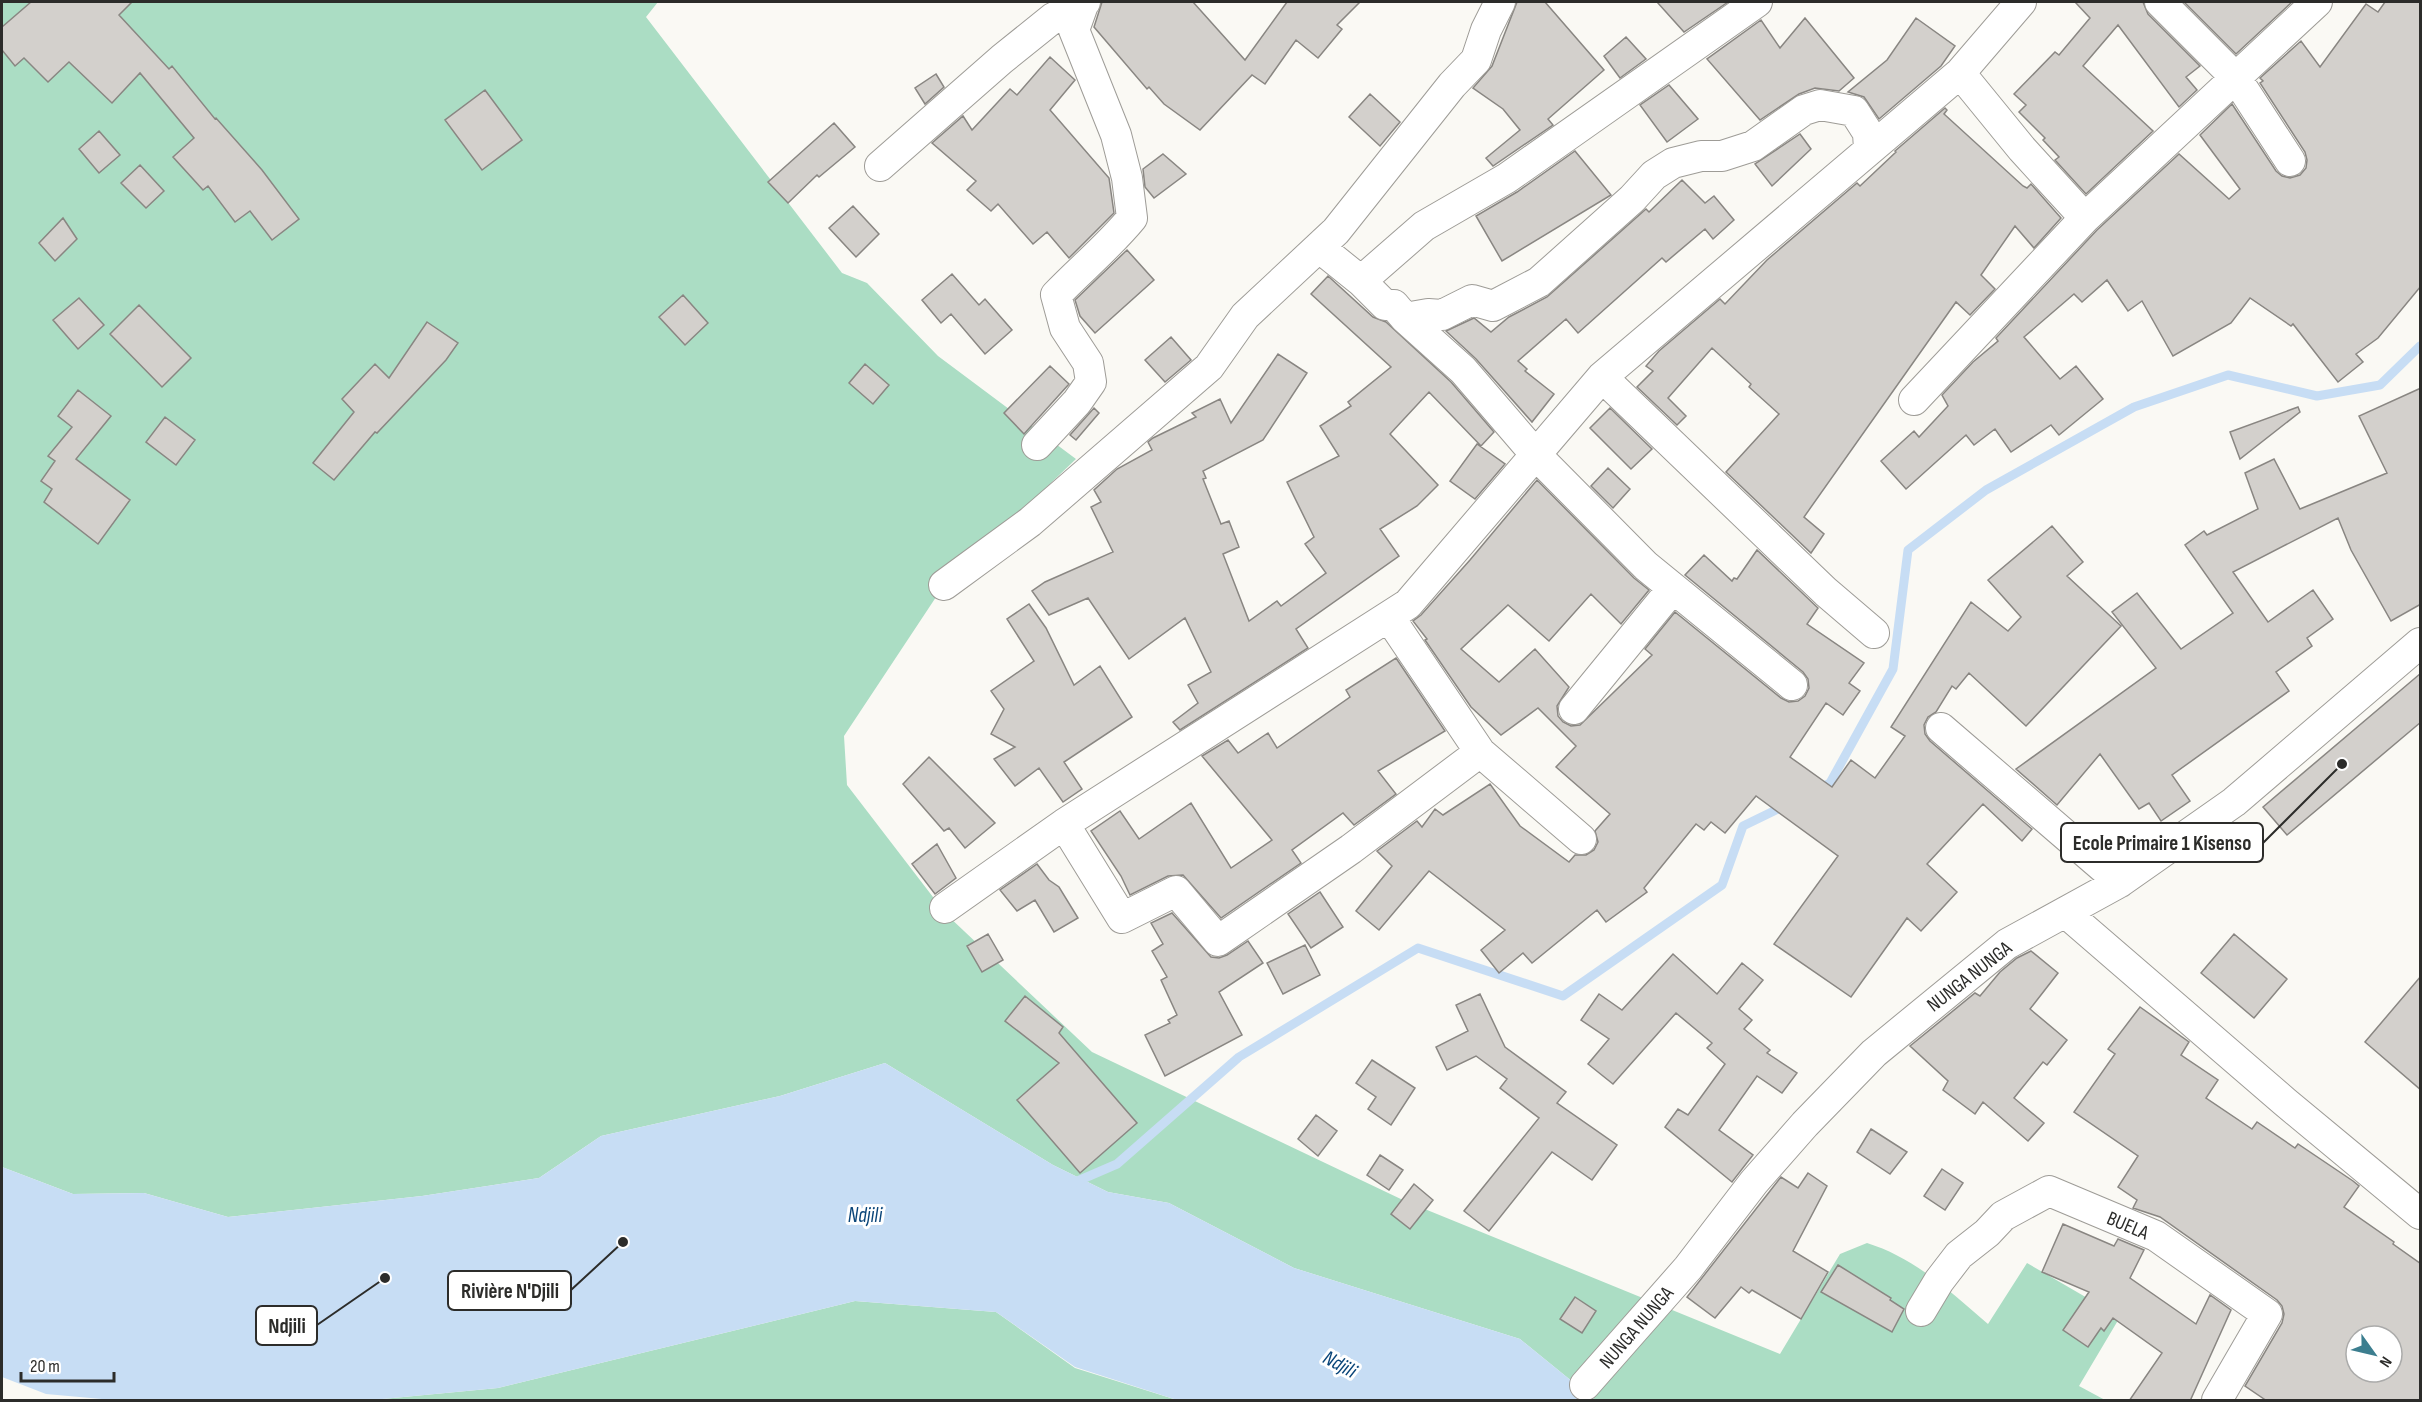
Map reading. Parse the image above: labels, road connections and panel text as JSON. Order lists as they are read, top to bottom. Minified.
{"streets":{"street":["NUNGA NUNGA","BUELA"]},"water":["Ndjili"],"places":["Ecole Primaire 1 Kisenso","Rivière N'Djili","Ndjili"],"scale_bar":"20 m","north":"bottom right"}
